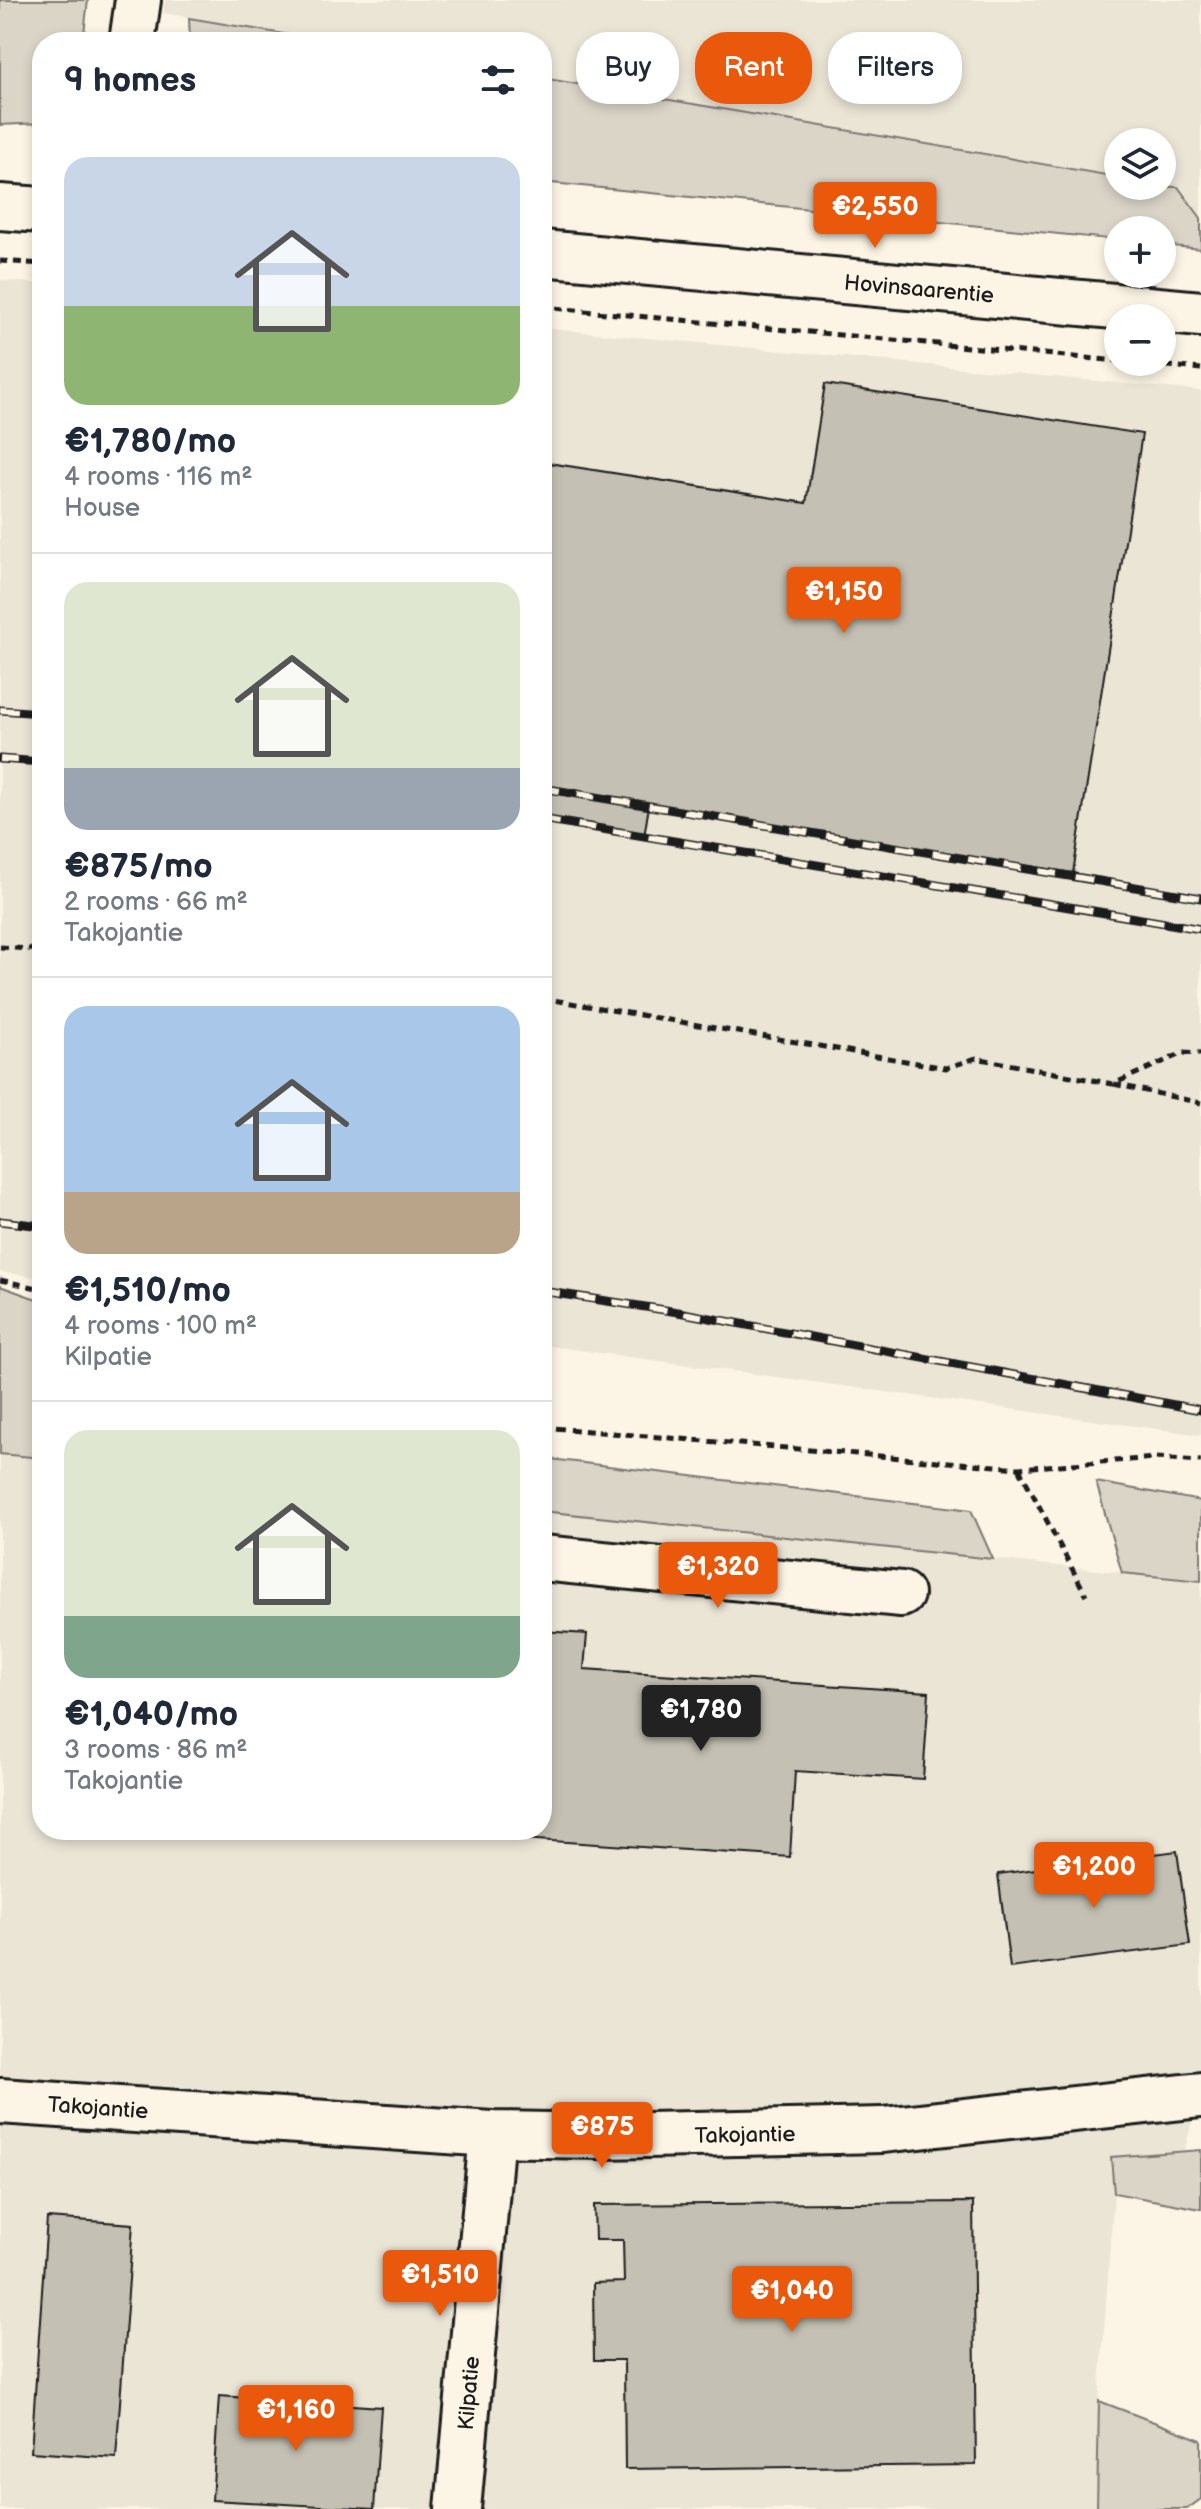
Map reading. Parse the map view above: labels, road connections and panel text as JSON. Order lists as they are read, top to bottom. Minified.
{"streets":{"street":["Hovinsaarentie","Takojantie","Kilpatie"]},"crossings":[["Takojantie","Kilpatie"]],"page":{"chip":["Buy","Rent","Filters"],"heading":"9 homes","map_buttons":["+","−"],"list":[{"name":"€1,780/mo","note":"4 rooms · 116 m² · House"},{"name":"€875/mo","note":"2 rooms · 66 m² · Takojantie"},{"name":"€1,510/mo","note":"4 rooms · 100 m² · Kilpatie"},{"name":"€1,040/mo","note":"3 rooms · 86 m² · Takojantie"}],"price":["€2,550","€1,150","€1,320","€1,780","€1,200","€875","€1,510","€1,040","€1,160"]}}
